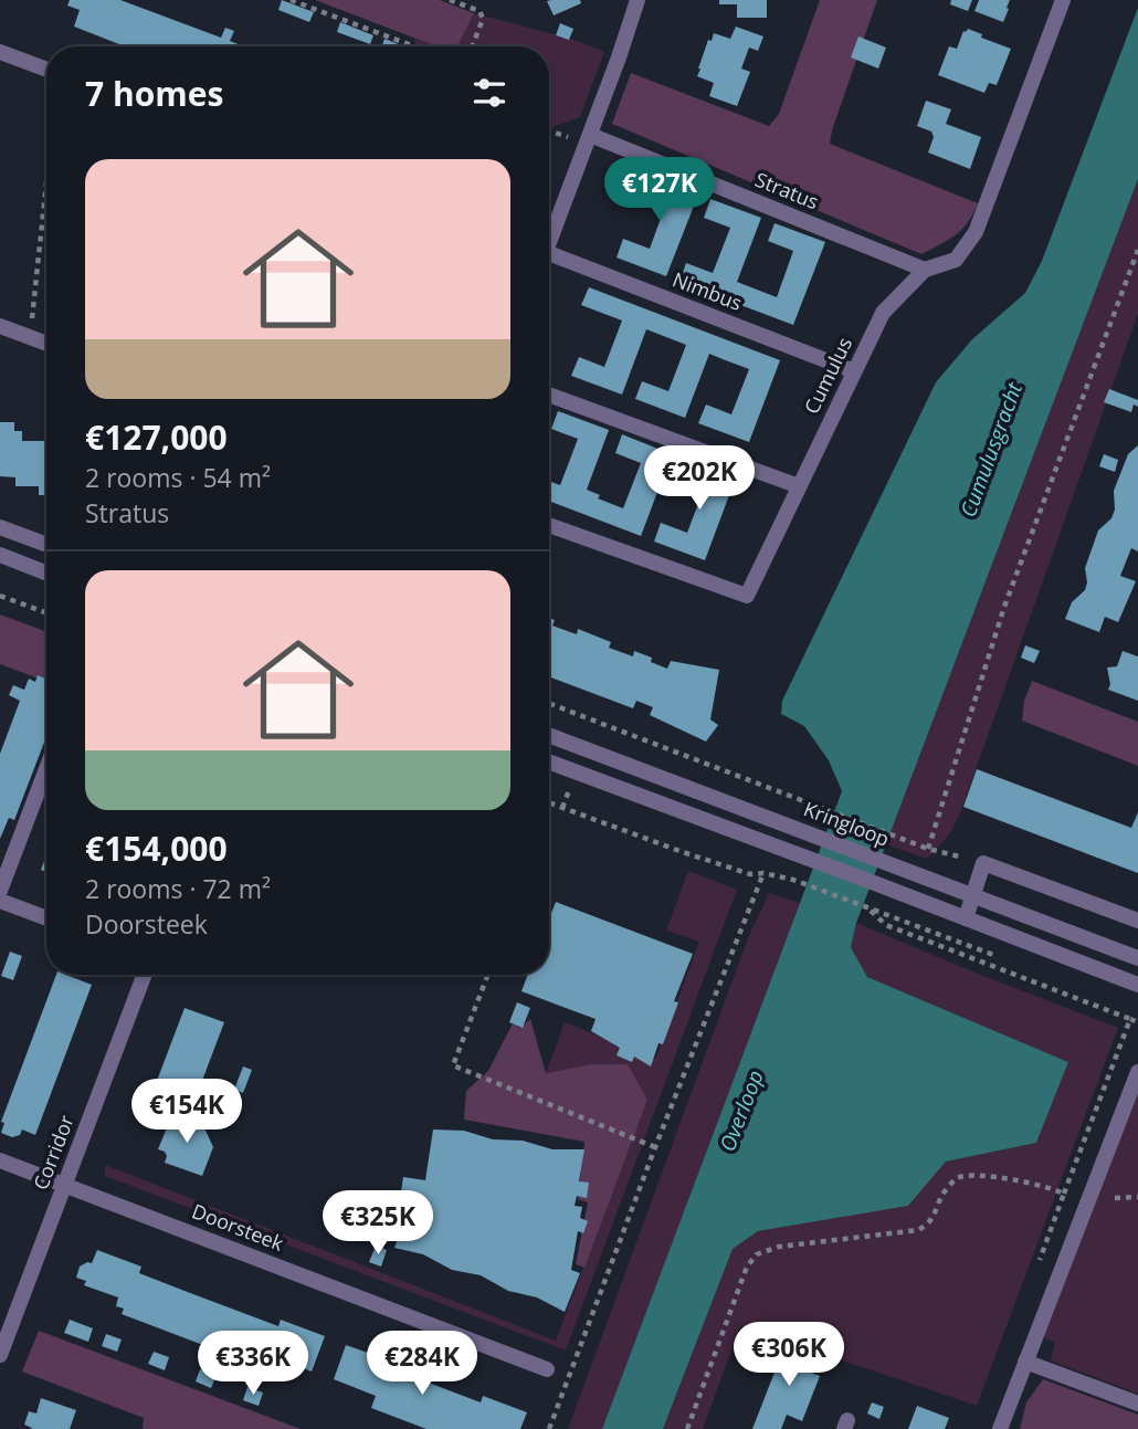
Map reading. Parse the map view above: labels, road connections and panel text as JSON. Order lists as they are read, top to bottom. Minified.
{"streets":{"street":["Stratus","Nimbus","Cumulus","Kringloop","Corridor","Doorsteek"]},"crossings":[["Stratus","Cumulus"],["Nimbus","Cumulus"],["Corridor","Doorsteek"]],"water":["Cumulusgracht","Overloop"],"page":{"heading":"7 homes","list":[{"name":"€127,000","note":"2 rooms · 54 m² · Stratus"},{"name":"€154,000","note":"2 rooms · 72 m² · Doorsteek"}],"price":["€127K","€202K","€154K","€325K","€306K","€336K","€284K"]}}
